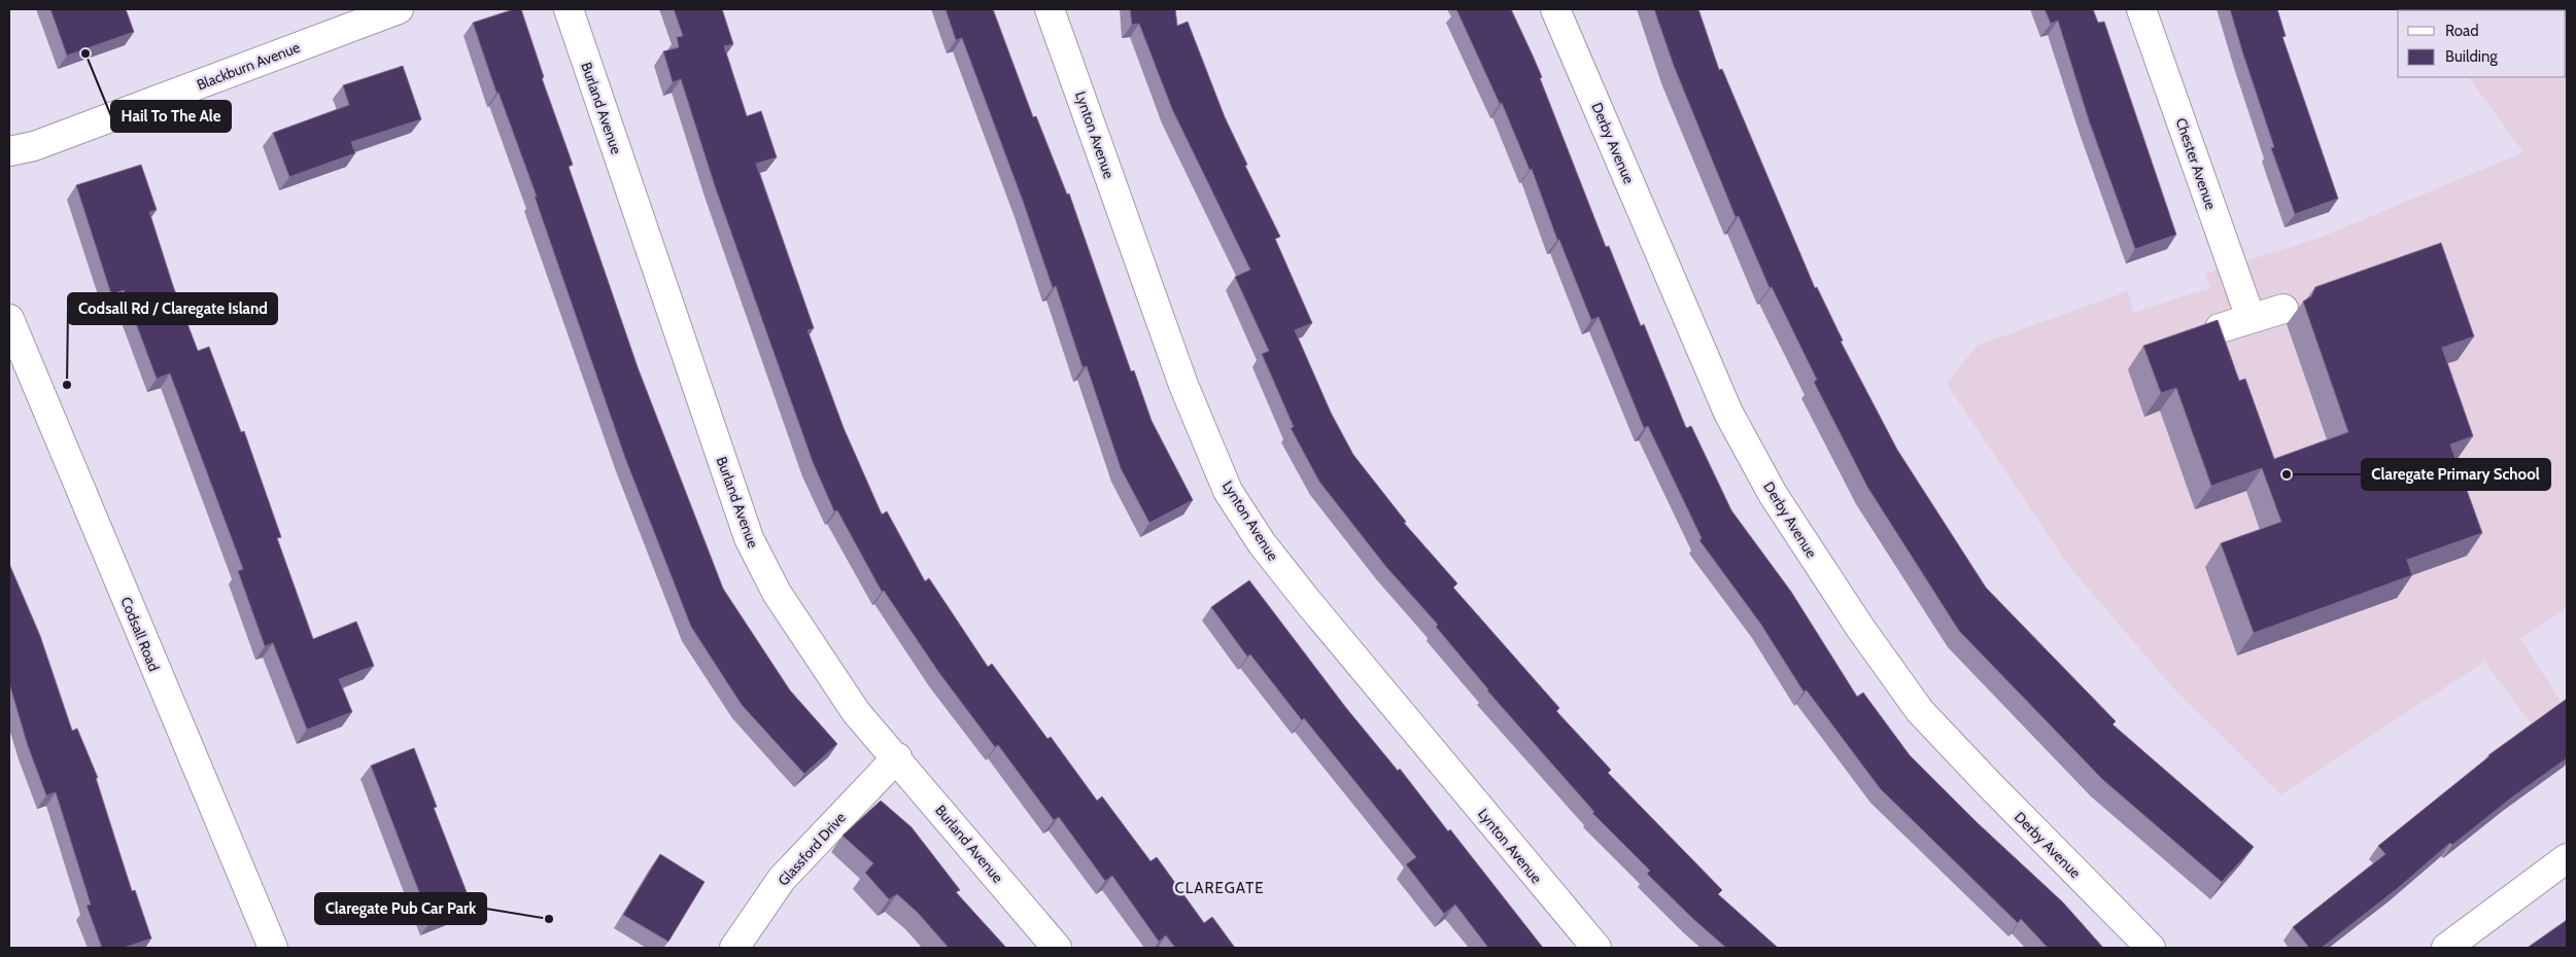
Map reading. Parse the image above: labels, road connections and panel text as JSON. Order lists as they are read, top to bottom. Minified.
{"streets":{"street":["Blackburn Avenue","Burland Avenue","Lynton Avenue","Derby Avenue","Chester Avenue","Codsall Road","Glassford Drive"]},"crossings":[["Burland Avenue","Glassford Drive"]],"districts":["CLAREGATE"],"places":["Hail To The Ale","Codsall Rd / Claregate Island","Claregate Primary School","Claregate Pub Car Park"],"legend":["Road","Building"]}
